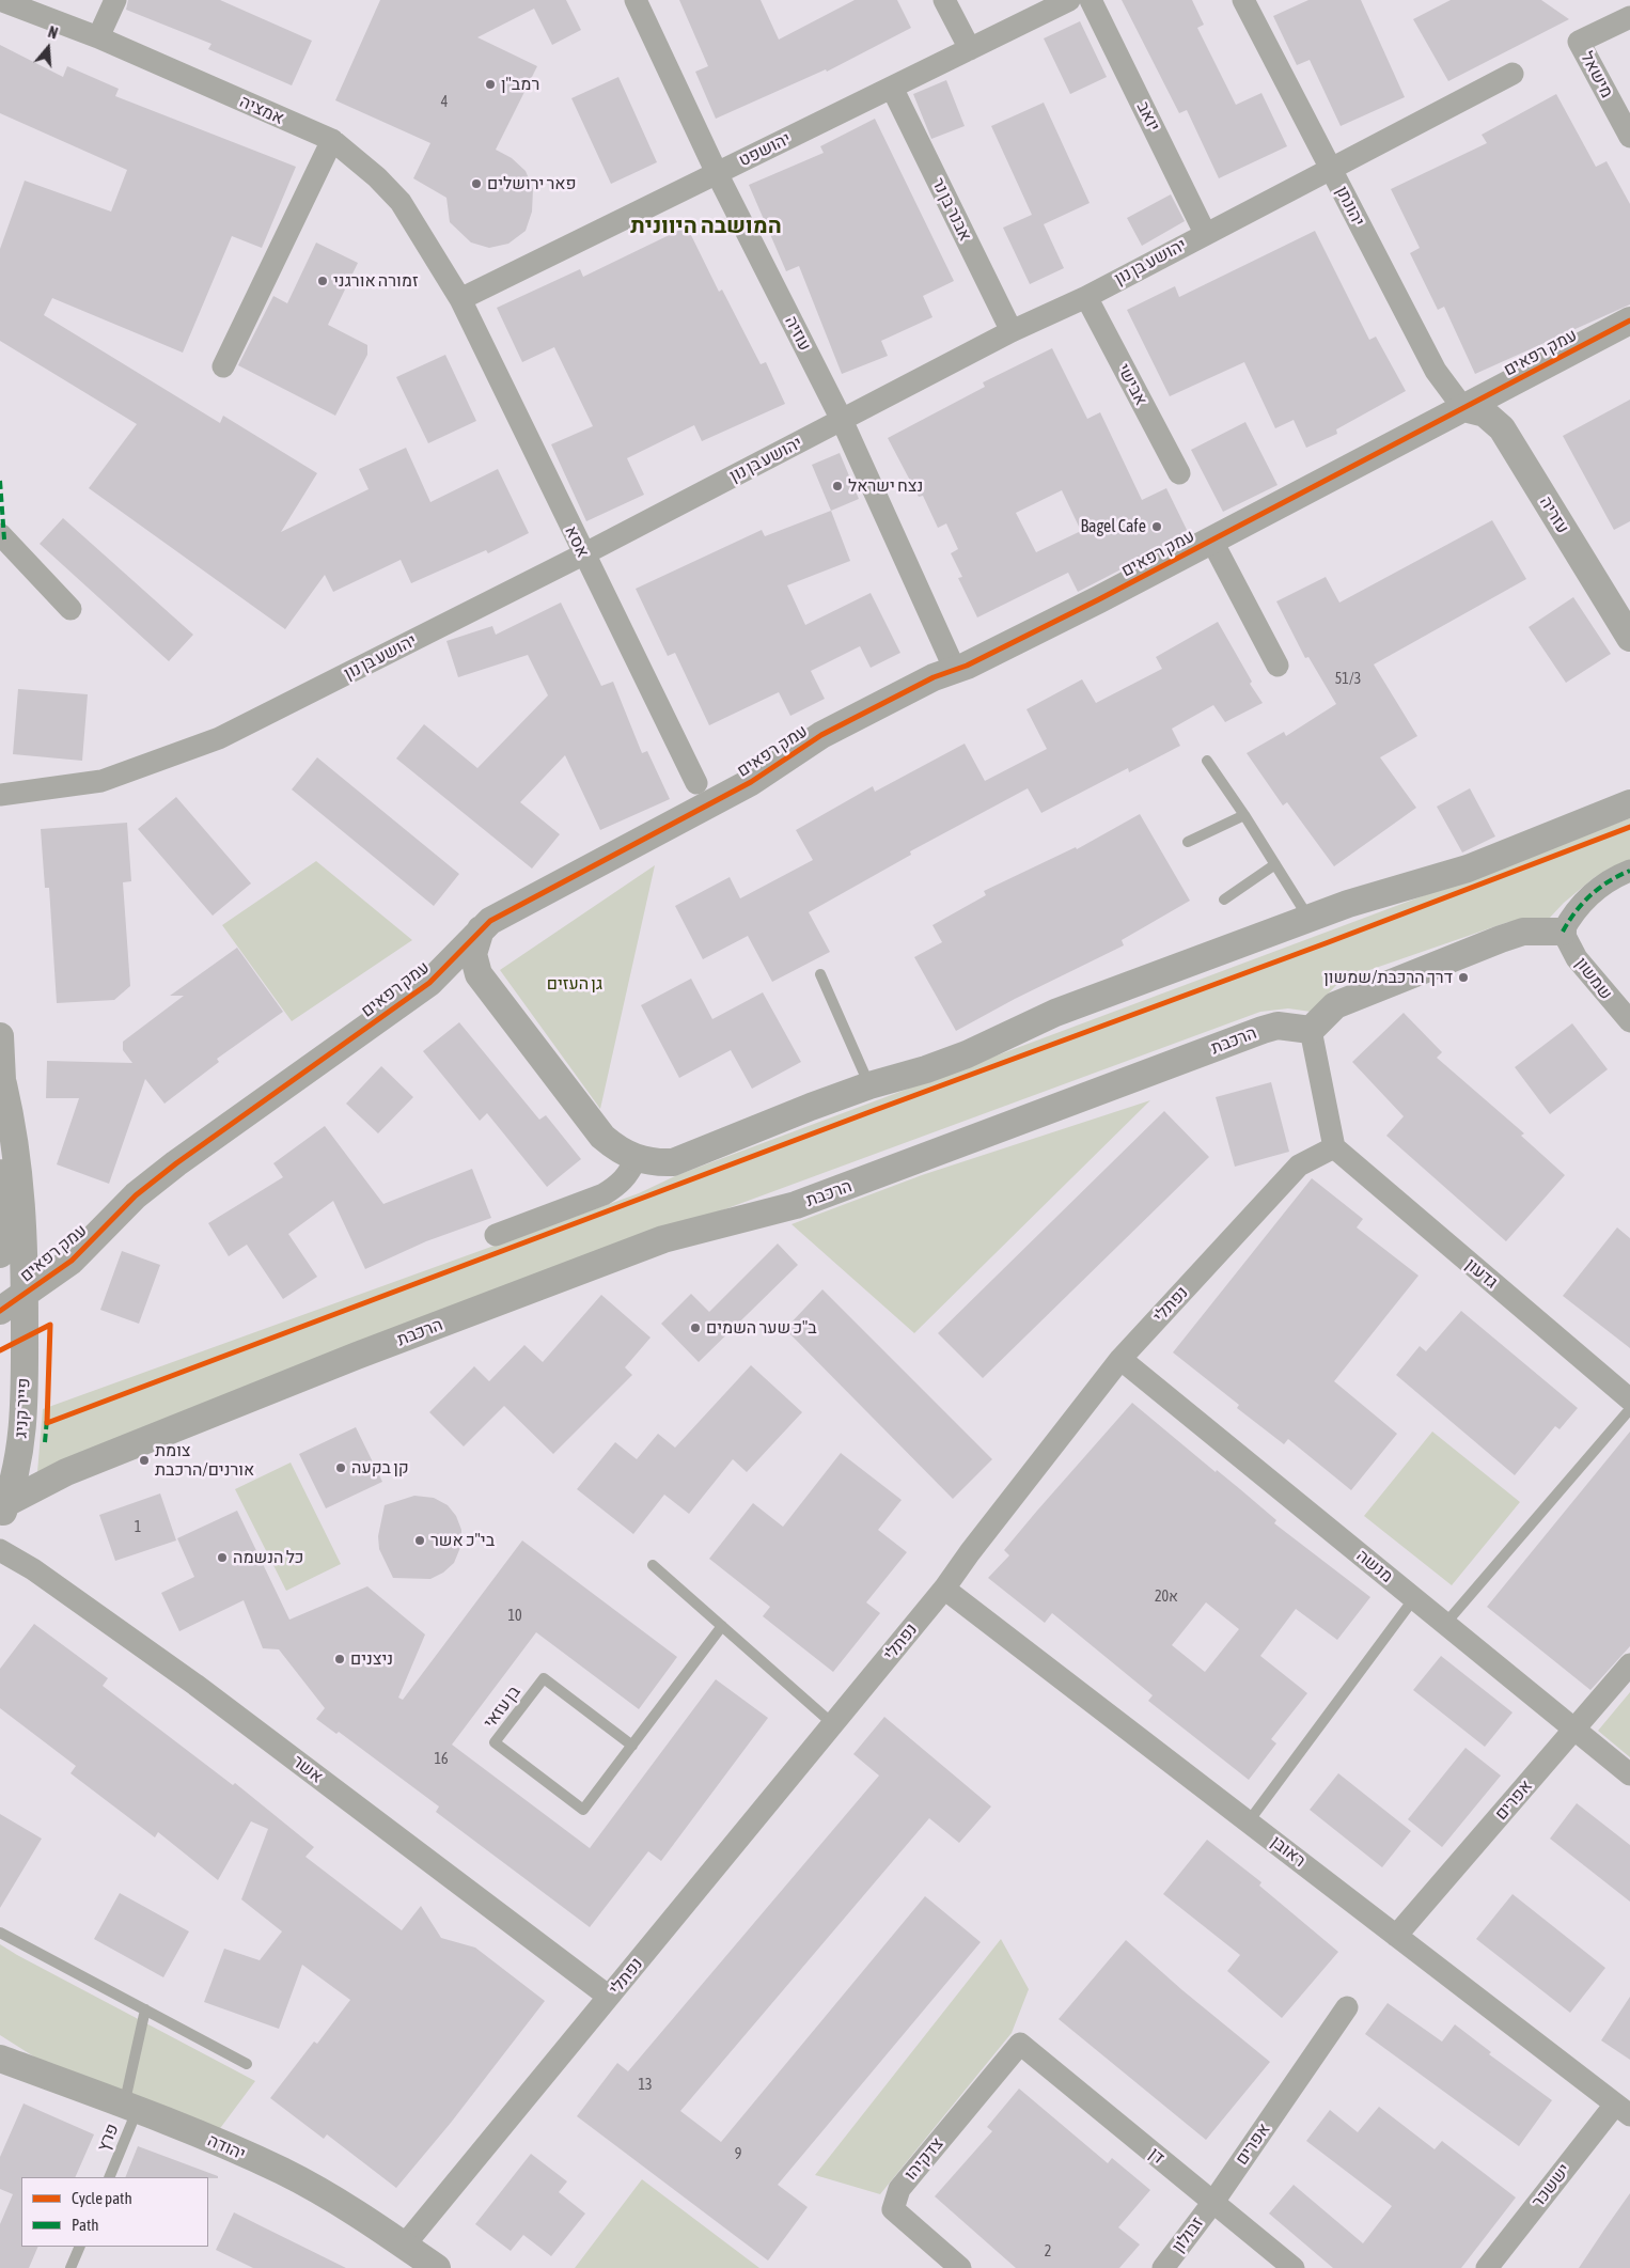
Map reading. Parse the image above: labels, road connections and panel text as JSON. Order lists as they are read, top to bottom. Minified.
{"streets":{"street":["מישאל","אמציה","יואב","יהושפט","יהונתן","אבנר בן נר","יהושע בן נון","עוזיה","עמק רפאים","אבישי","עזריה","אסא","שמשון","הרכבת","גדעון","נפתלי","פייר קניג","מנשה","אשר","אפרים","ראובן","יהודה","דן","צדקיהו","יששכר","זבולון"],"lane":["בן עזאי","פרץ"]},"crossings":[["אמציה","יהושפט"],["אמציה","אסא"],["יואב","יהושע בן נון"],["יהושפט","אבנר בן נר"],["יהושפט","עוזיה"],["יהושפט","אסא"],["יהונתן","יהושע בן נון"],["יהונתן","עמק רפאים"],["יהונתן","עזריה"],["אבנר בן נר","יהושע בן נון"],["יהושע בן נון","עוזיה"],["יהושע בן נון","אבישי"],["יהושע בן נון","אסא"],["עוזיה","עמק רפאים"],["עמק רפאים","עזריה"],["עמק רפאים","פייר קניג"],["הרכבת","פייר קניג"],["גדעון","נפתלי"],["נפתלי","מנשה"],["נפתלי","אשר"],["נפתלי","ראובן"],["נפתלי","יהודה"],["מנשה","אפרים"],["אפרים","ראובן"],["אפרים","דן"],["אפרים","זבולון"],["ראובן","יששכר"],["פרץ","יהודה"],["דן","צדקיהו"],["דן","זבולון"]],"districts":["המושבה היוונית"],"parks":["גן העזים"],"places":["רמב\"ן","פאר ירושלים","זמורה אורגני","נצח ישראל","Bagel Cafe","דרך הרכבת/שמשון","ב\"כ שער השמים","צומת אורנים/הרכבת","קן בקעה","בי\"כ אשר","כל הנשמה","ניצנים"],"house_numbers":["4","51/3","1","20א","10","16","13","9","2"],"legend":["Cycle path","Path"],"north":"top"}
